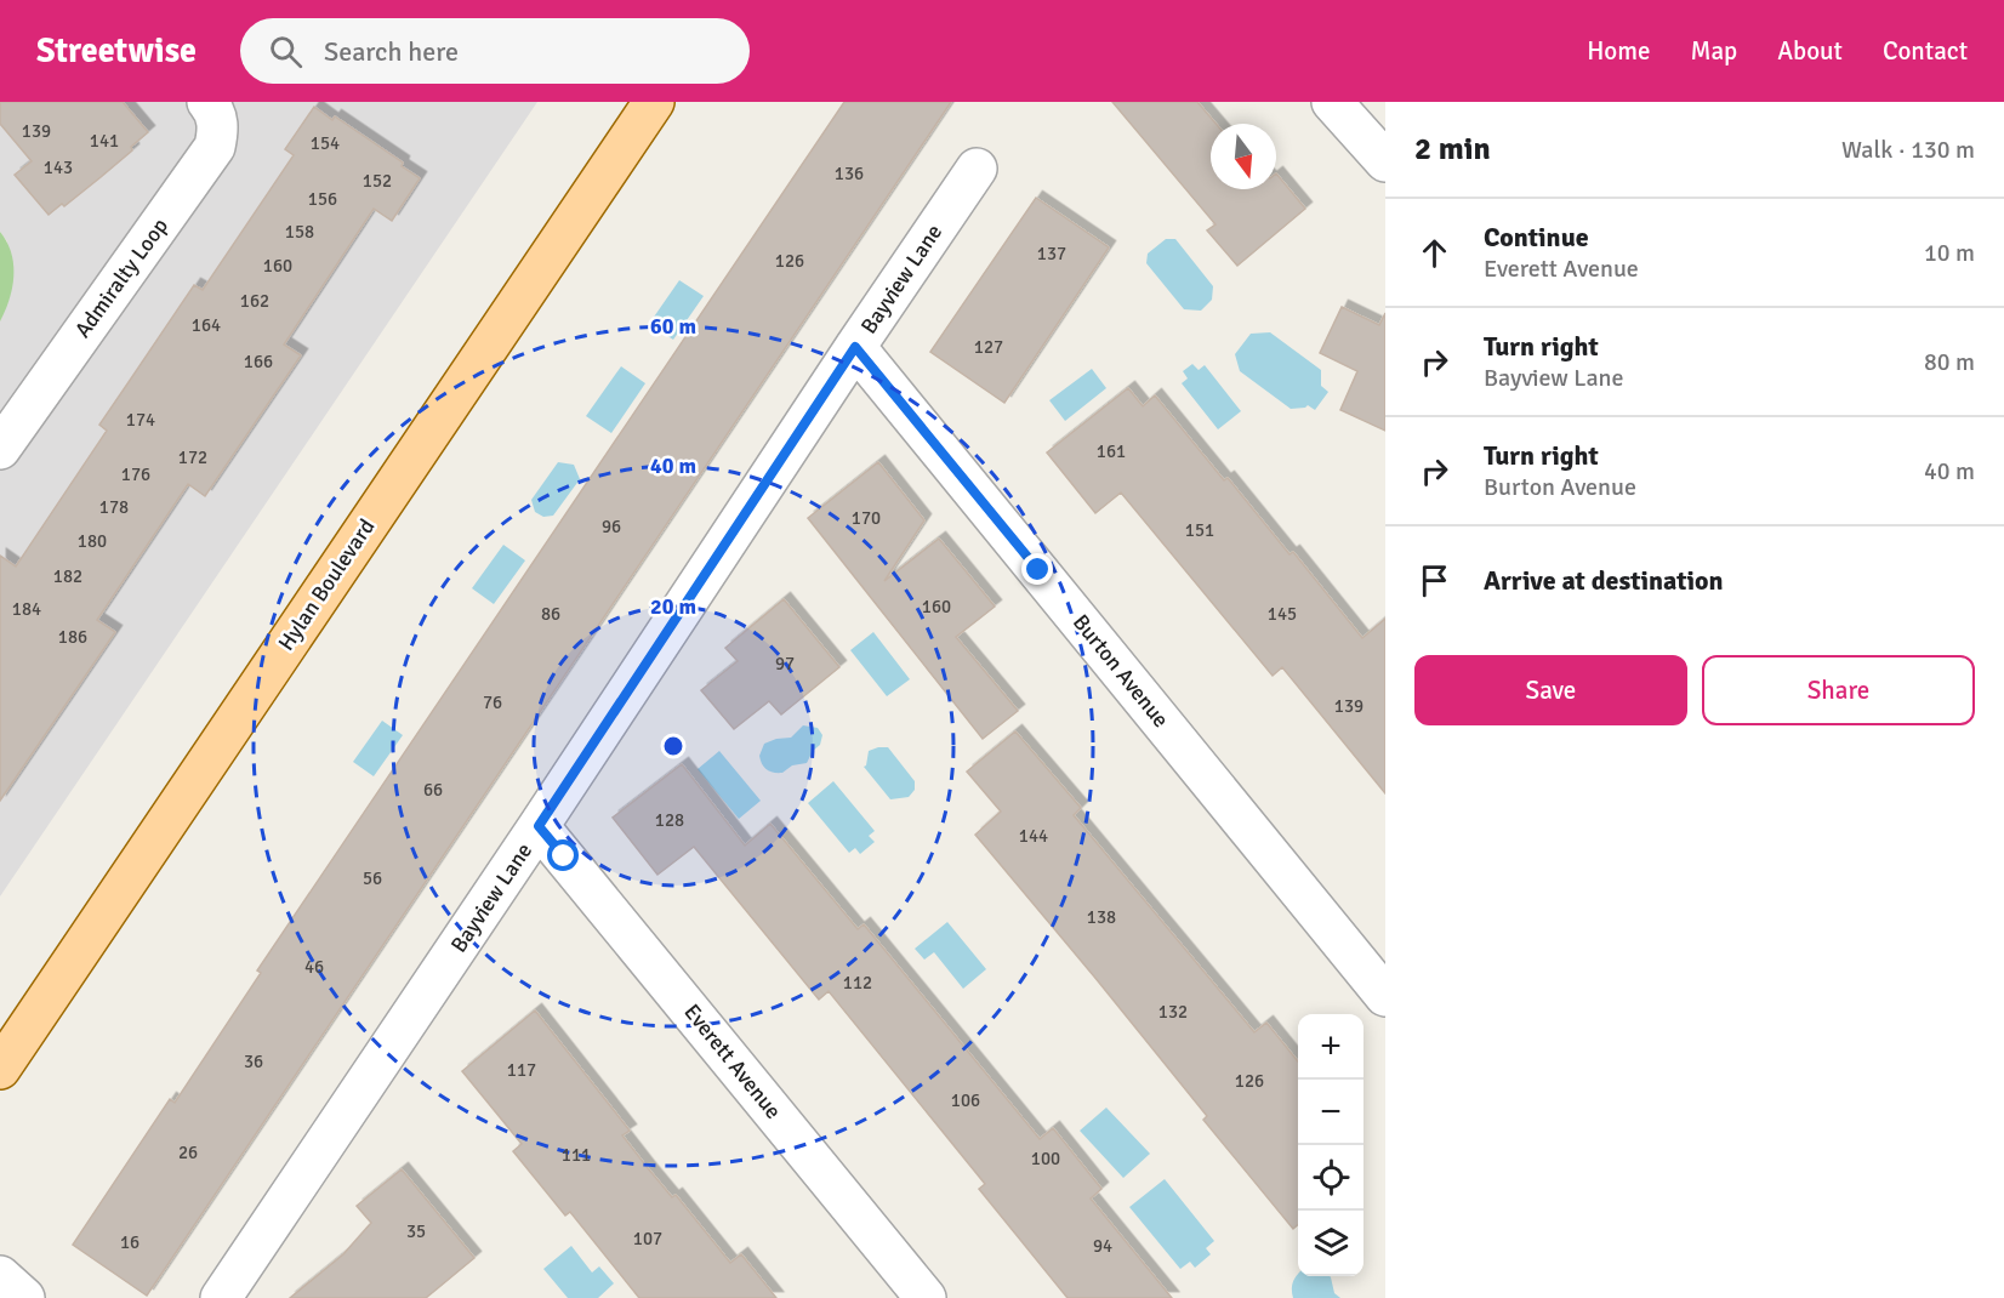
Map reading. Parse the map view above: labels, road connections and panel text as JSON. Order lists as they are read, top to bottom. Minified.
{"streets":{"main road":["Hylan Boulevard"],"street":["Admiralty Loop","Bayview Lane","Burton Avenue","Everett Avenue"]},"crossings":[["Bayview Lane","Burton Avenue"],["Bayview Lane","Everett Avenue"]],"house_numbers":["139","141","154","143","136","152","156","158","137","126","160","162","164","127","166","174","161","172","176","178","170","96","151","180","182","160","184","86","145","186","97","76","139","66","128","144","56","138","46","112","132","36","117","126","106","26","111","100","35","107","16","94"],"north":"bottom","page":{"header":"Streetwise","search":"Search here","nav":["Home","Map","About","Contact"],"heading":["2 min","Walk · 130 m"],"list":[["Continue","Everett Avenue","10 m"],["Turn right","Bayview Lane","80 m"],["Turn right","Burton Avenue","40 m"],"Arrive at destination"],"buttons":["Save","Share"],"map_buttons":["+","−"]},"rings":["60 m","40 m","20 m"]}
